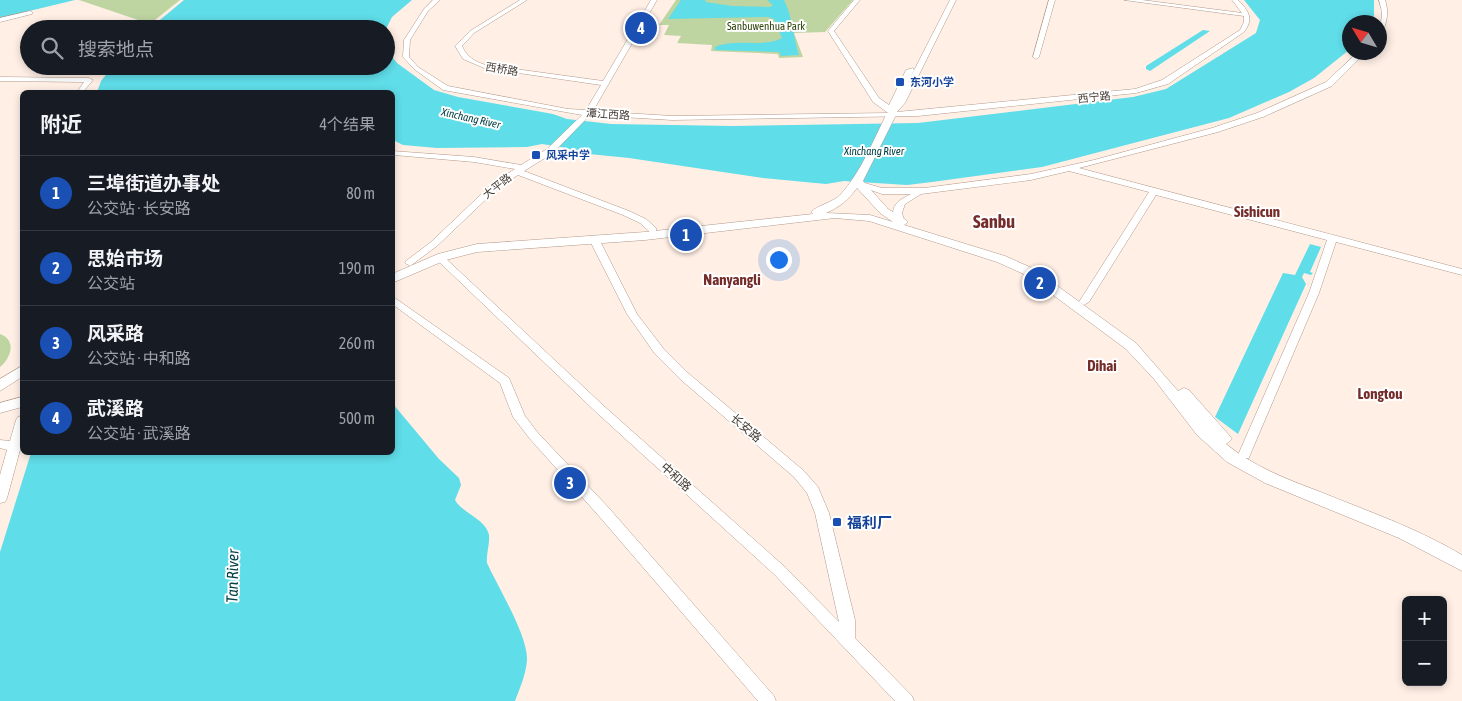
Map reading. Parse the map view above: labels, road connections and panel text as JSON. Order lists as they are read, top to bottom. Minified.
{"streets":{"street":["西桥路","西宁路","潭江西路","大平路","长安路","中和路"]},"crossings":[["西桥路","大平路"],["西宁路","潭江西路"],["潭江西路","大平路"],["长安路","中和路"]],"districts":["Sishicun","Sanbu","Nanyangli","Dihai","Longtou"],"water":["Xinchang River","Tan River"],"parks":["Sanbuwenhua Park"],"places":{"transit":["东河小学","风采中学","福利厂"]},"north":"top left","page":{"pins":["4","1","2","3"],"search":"搜索地点","heading":["附近","4个结果"],"list":[{"mark":"1","name":"三埠街道办事处","note":"公交站 · 长安路","value":"80 m"},{"mark":"2","name":"思始市场","note":"公交站","value":"190 m"},{"mark":"3","name":"风采路","note":"公交站 · 中和路","value":"260 m"},{"mark":"4","name":"武溪路","note":"公交站 · 武溪路","value":"500 m"}],"map_buttons":["+","−"]}}
